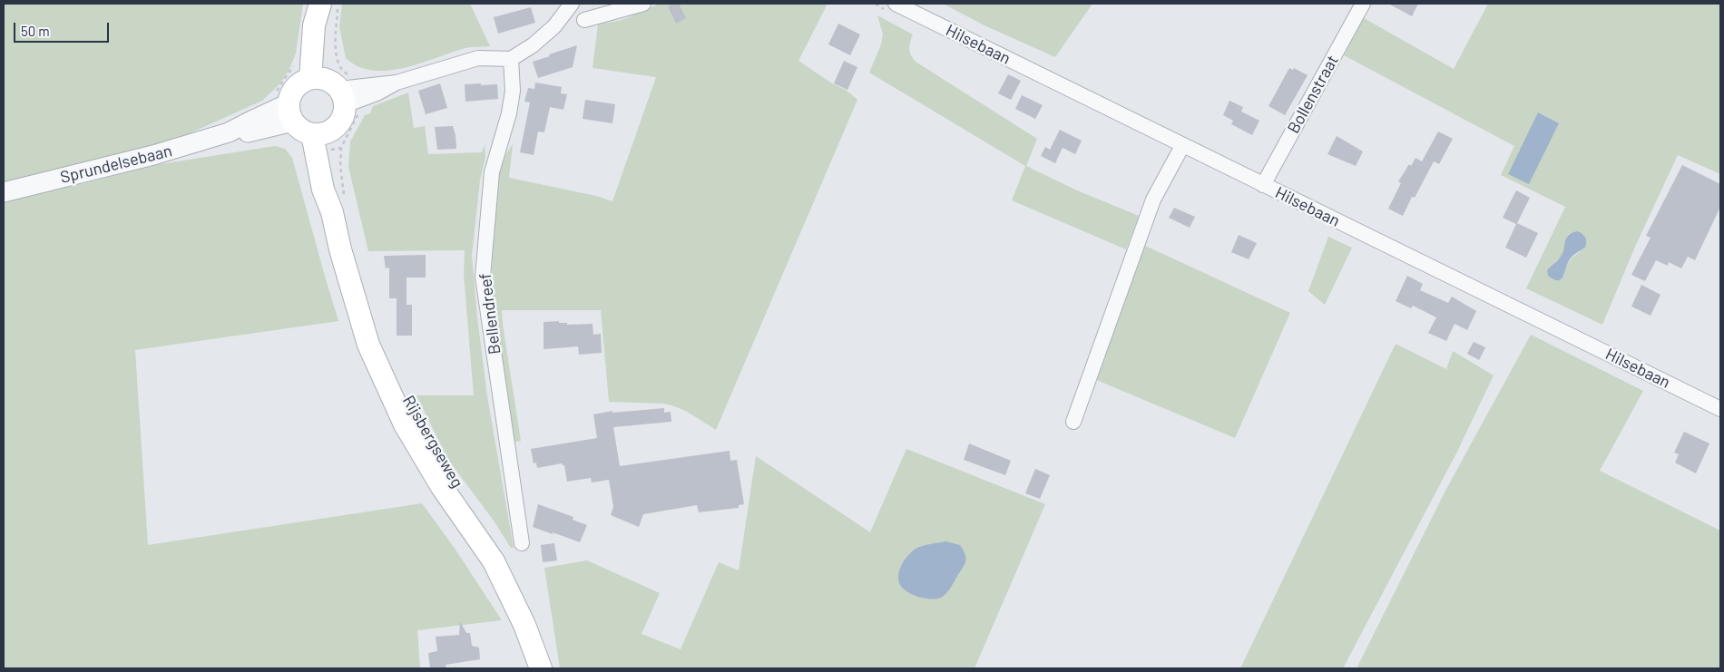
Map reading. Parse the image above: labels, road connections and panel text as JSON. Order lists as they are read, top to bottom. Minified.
{"streets":{"main road":["Rijsbergseweg"],"street":["Hilsebaan","Bollenstraat","Sprundelsebaan","Bellendreef"]},"crossings":[["Hilsebaan","Bollenstraat"]],"scale_bar":"50 m"}
